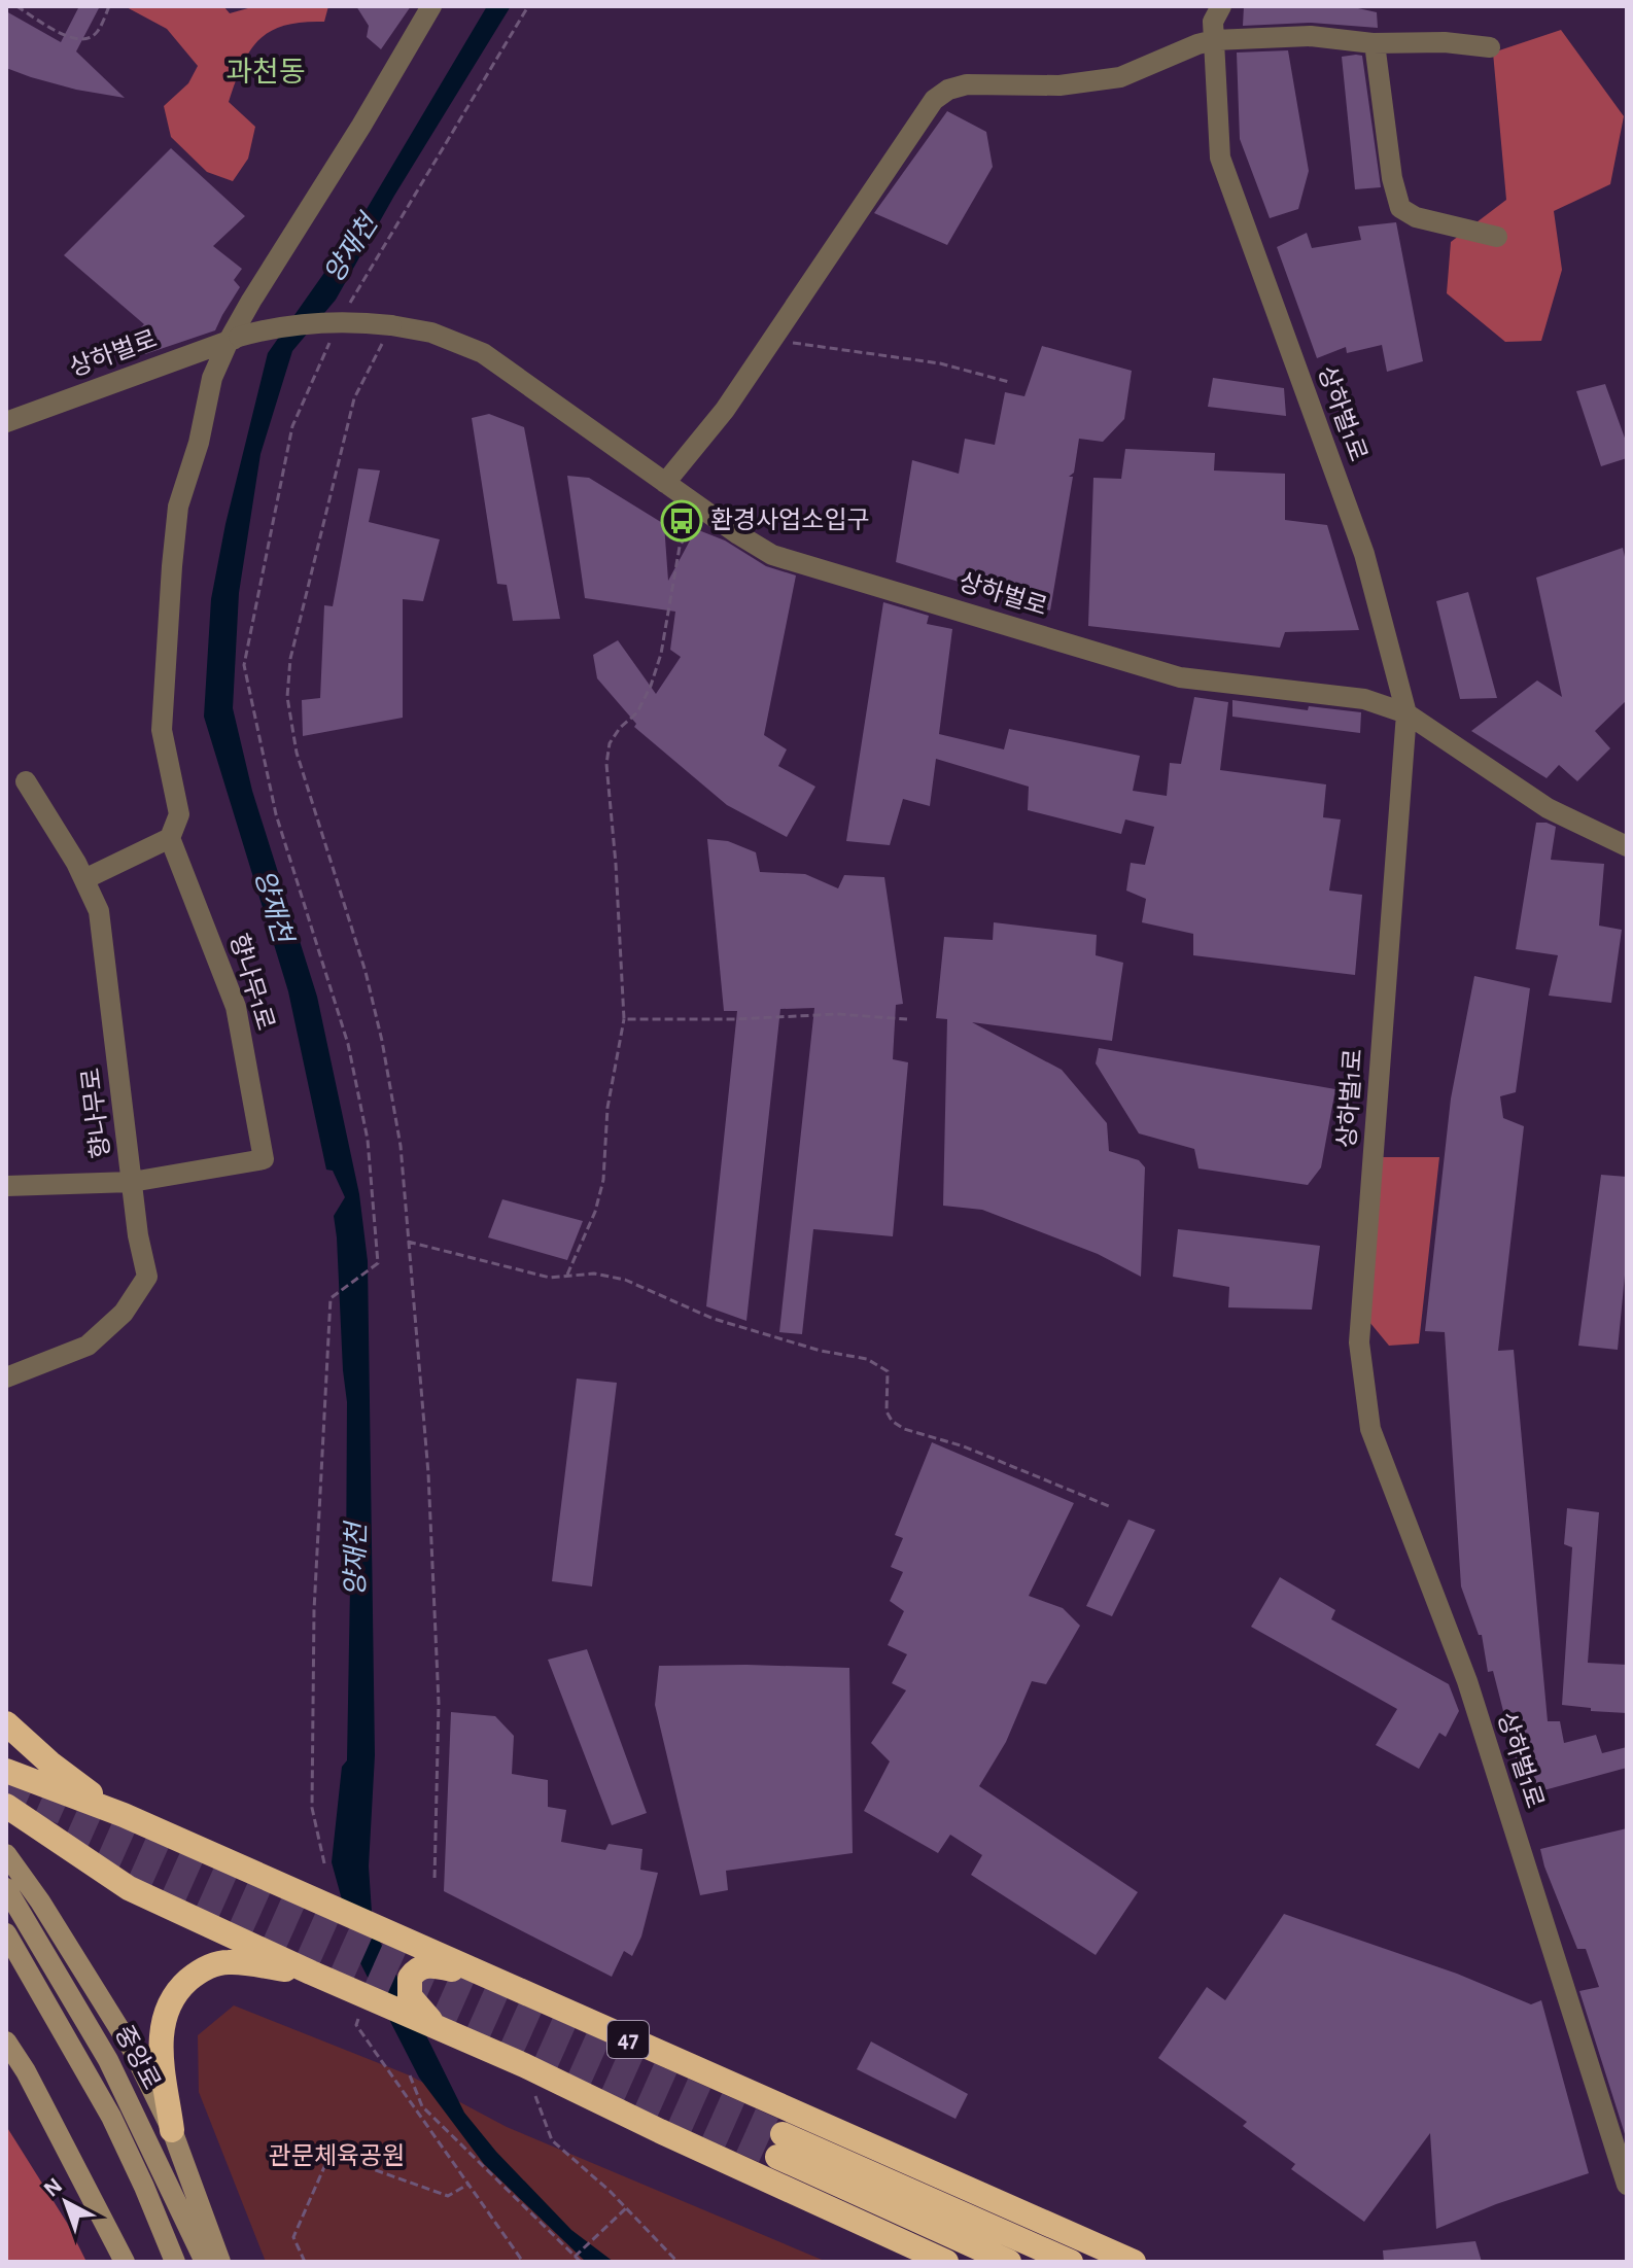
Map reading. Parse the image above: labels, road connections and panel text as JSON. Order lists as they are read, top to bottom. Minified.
{"streets":{"highway":["47"],"street":["상하벌로","상하벌1로","향나무1로","향나무로","중앙로"]},"crossings":[["상하벌로","상하벌1로"],["향나무1로","향나무로"]],"districts":["과천동"],"water":["양재천"],"parks":["관문체육공원"],"places":{"bus stop":["환경사업소입구"]},"north":"top left"}
